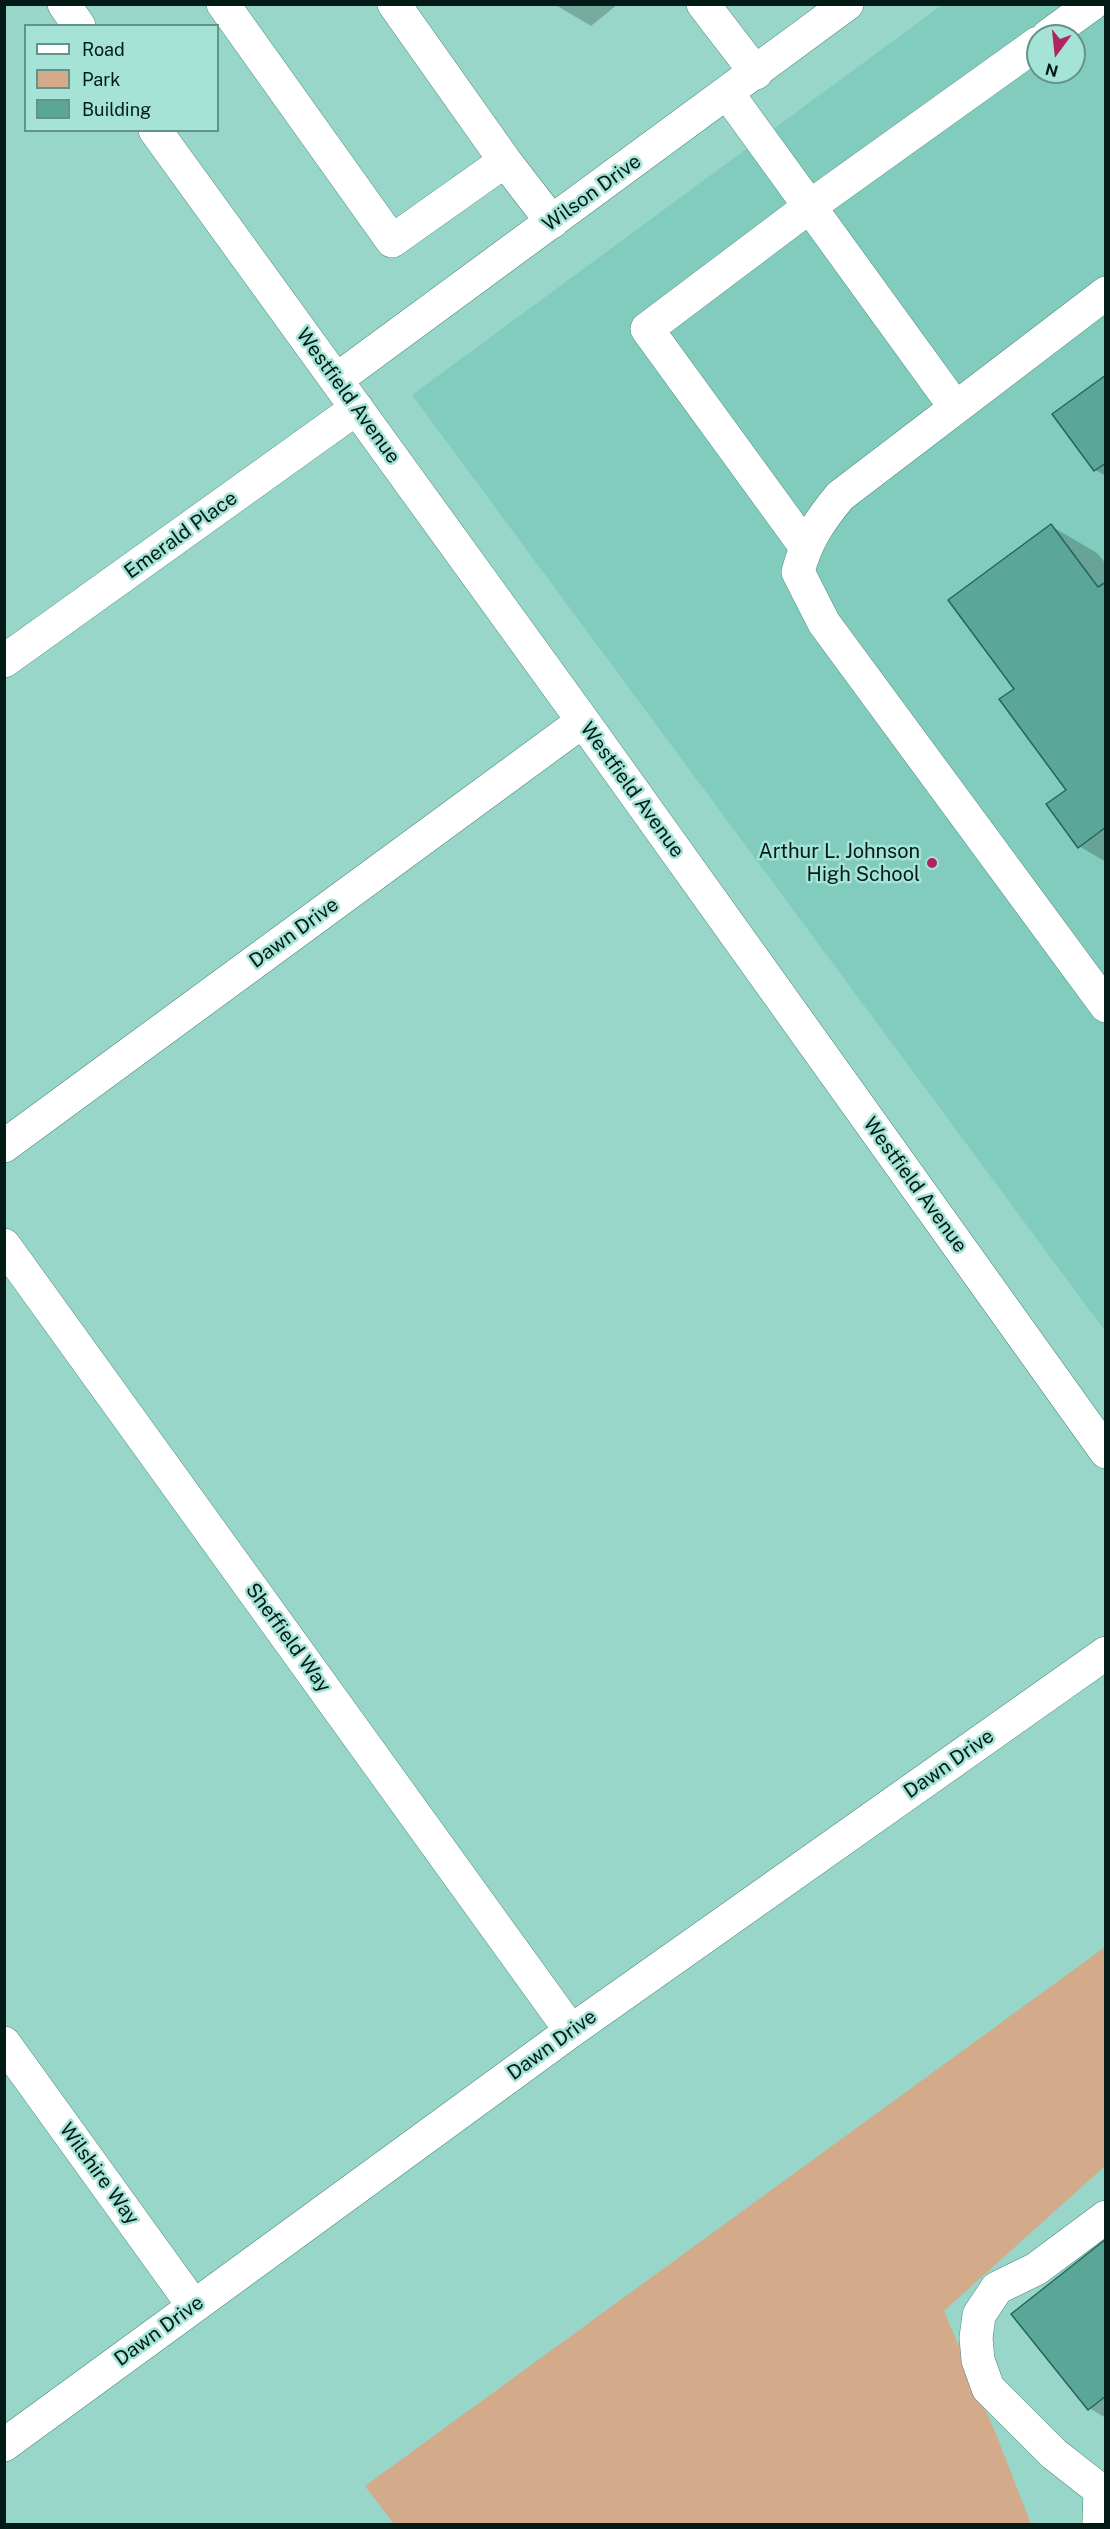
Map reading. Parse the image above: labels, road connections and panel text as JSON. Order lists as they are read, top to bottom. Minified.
{"streets":{"street":["Wilson Drive","Westfield Avenue","Emerald Place","Dawn Drive","Sheffield Way","Wilshire Way"]},"crossings":[["Wilson Drive","Westfield Avenue"],["Westfield Avenue","Emerald Place"],["Westfield Avenue","Dawn Drive"],["Dawn Drive","Sheffield Way"],["Dawn Drive","Wilshire Way"]],"places":["Arthur L. Johnson High School"],"legend":["Road","Park","Building"],"north":"bottom"}
